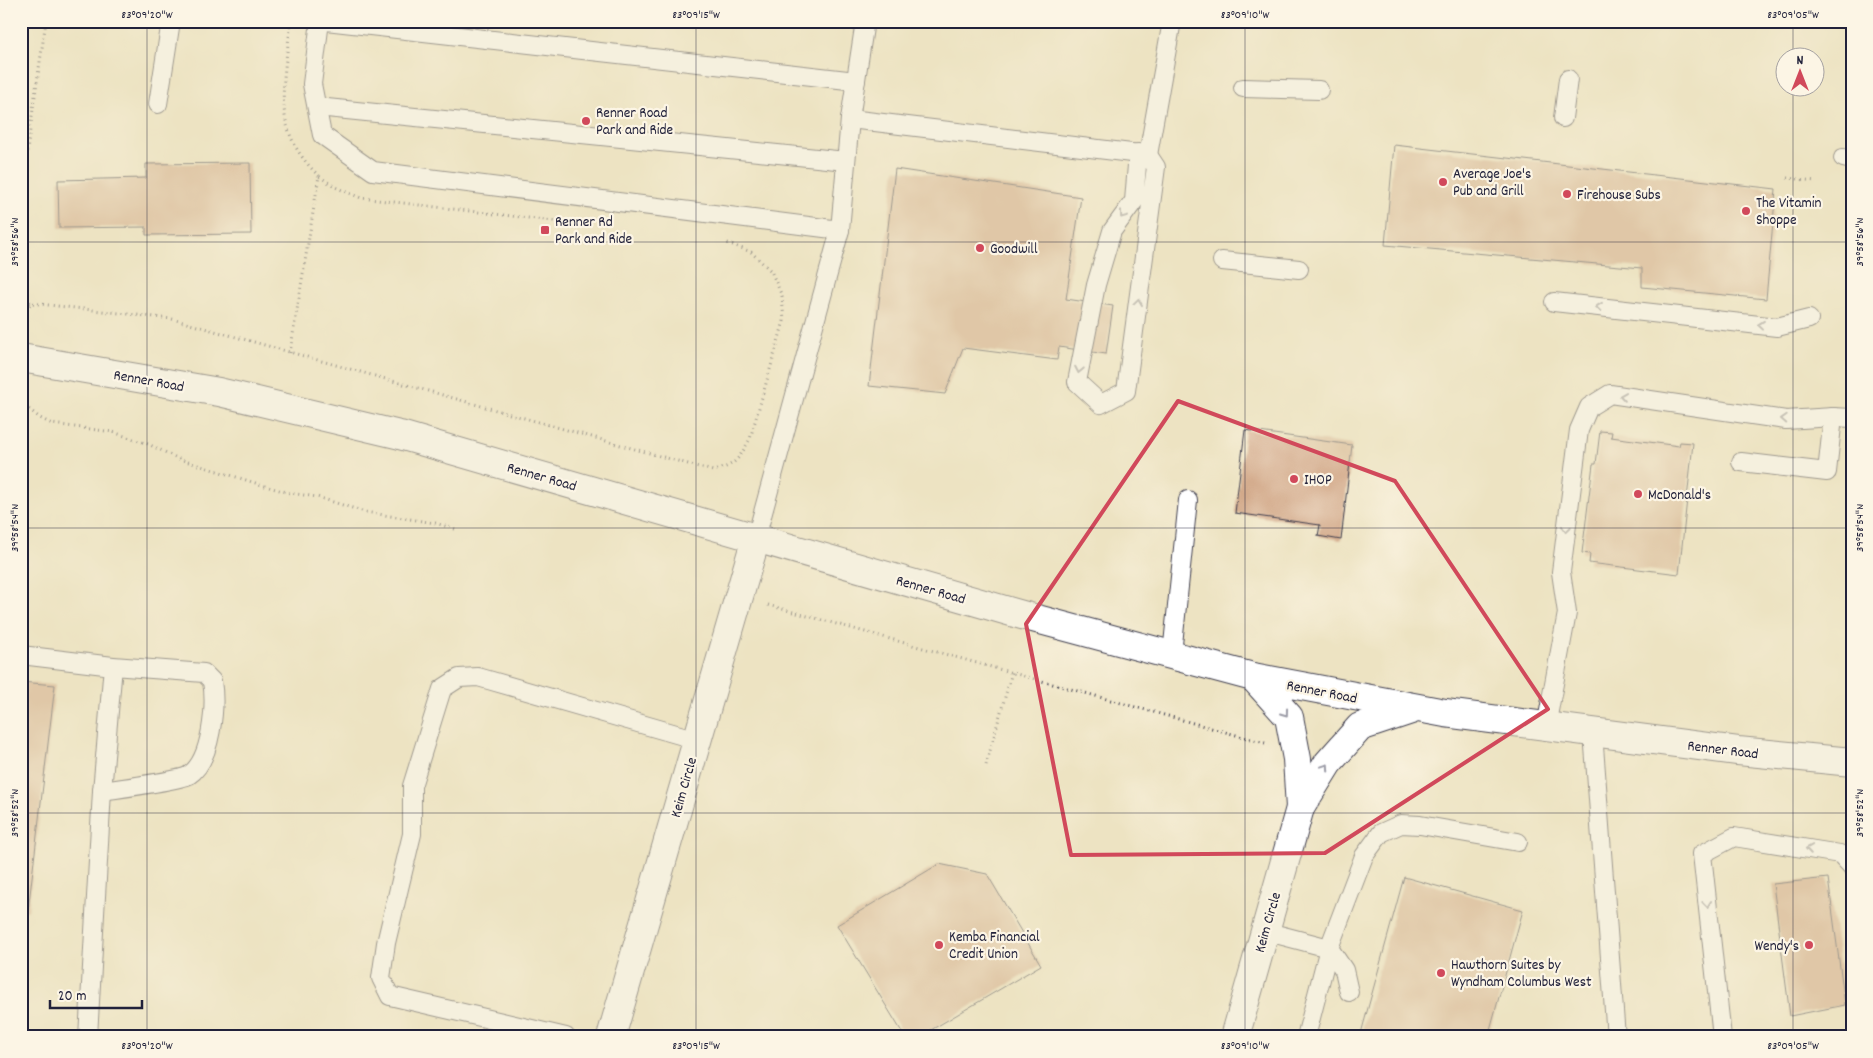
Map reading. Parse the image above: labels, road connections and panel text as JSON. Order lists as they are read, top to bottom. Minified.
{"streets":{"main road":["Renner Road","Keim Circle"]},"crossings":[["Renner Road","Keim Circle"]],"places":{"other":["Renner Road Park and Ride","Average Joe's Pub and Grill","Firehouse Subs","The Vitamin Shoppe","Goodwill","IHOP","McDonald's","Kemba Financial Credit Union","Wendy's","Hawthorn Suites by Wyndham Columbus West"],"transit":["Renner Rd Park and Ride"]},"scale_bar":"20 m","north":"top","coordinates":["83°09'20\"W","83°09'15\"W","83°09'10\"W","83°09'05\"W","39°58'56\"N","39°58'54\"N","39°58'52\"N"]}
